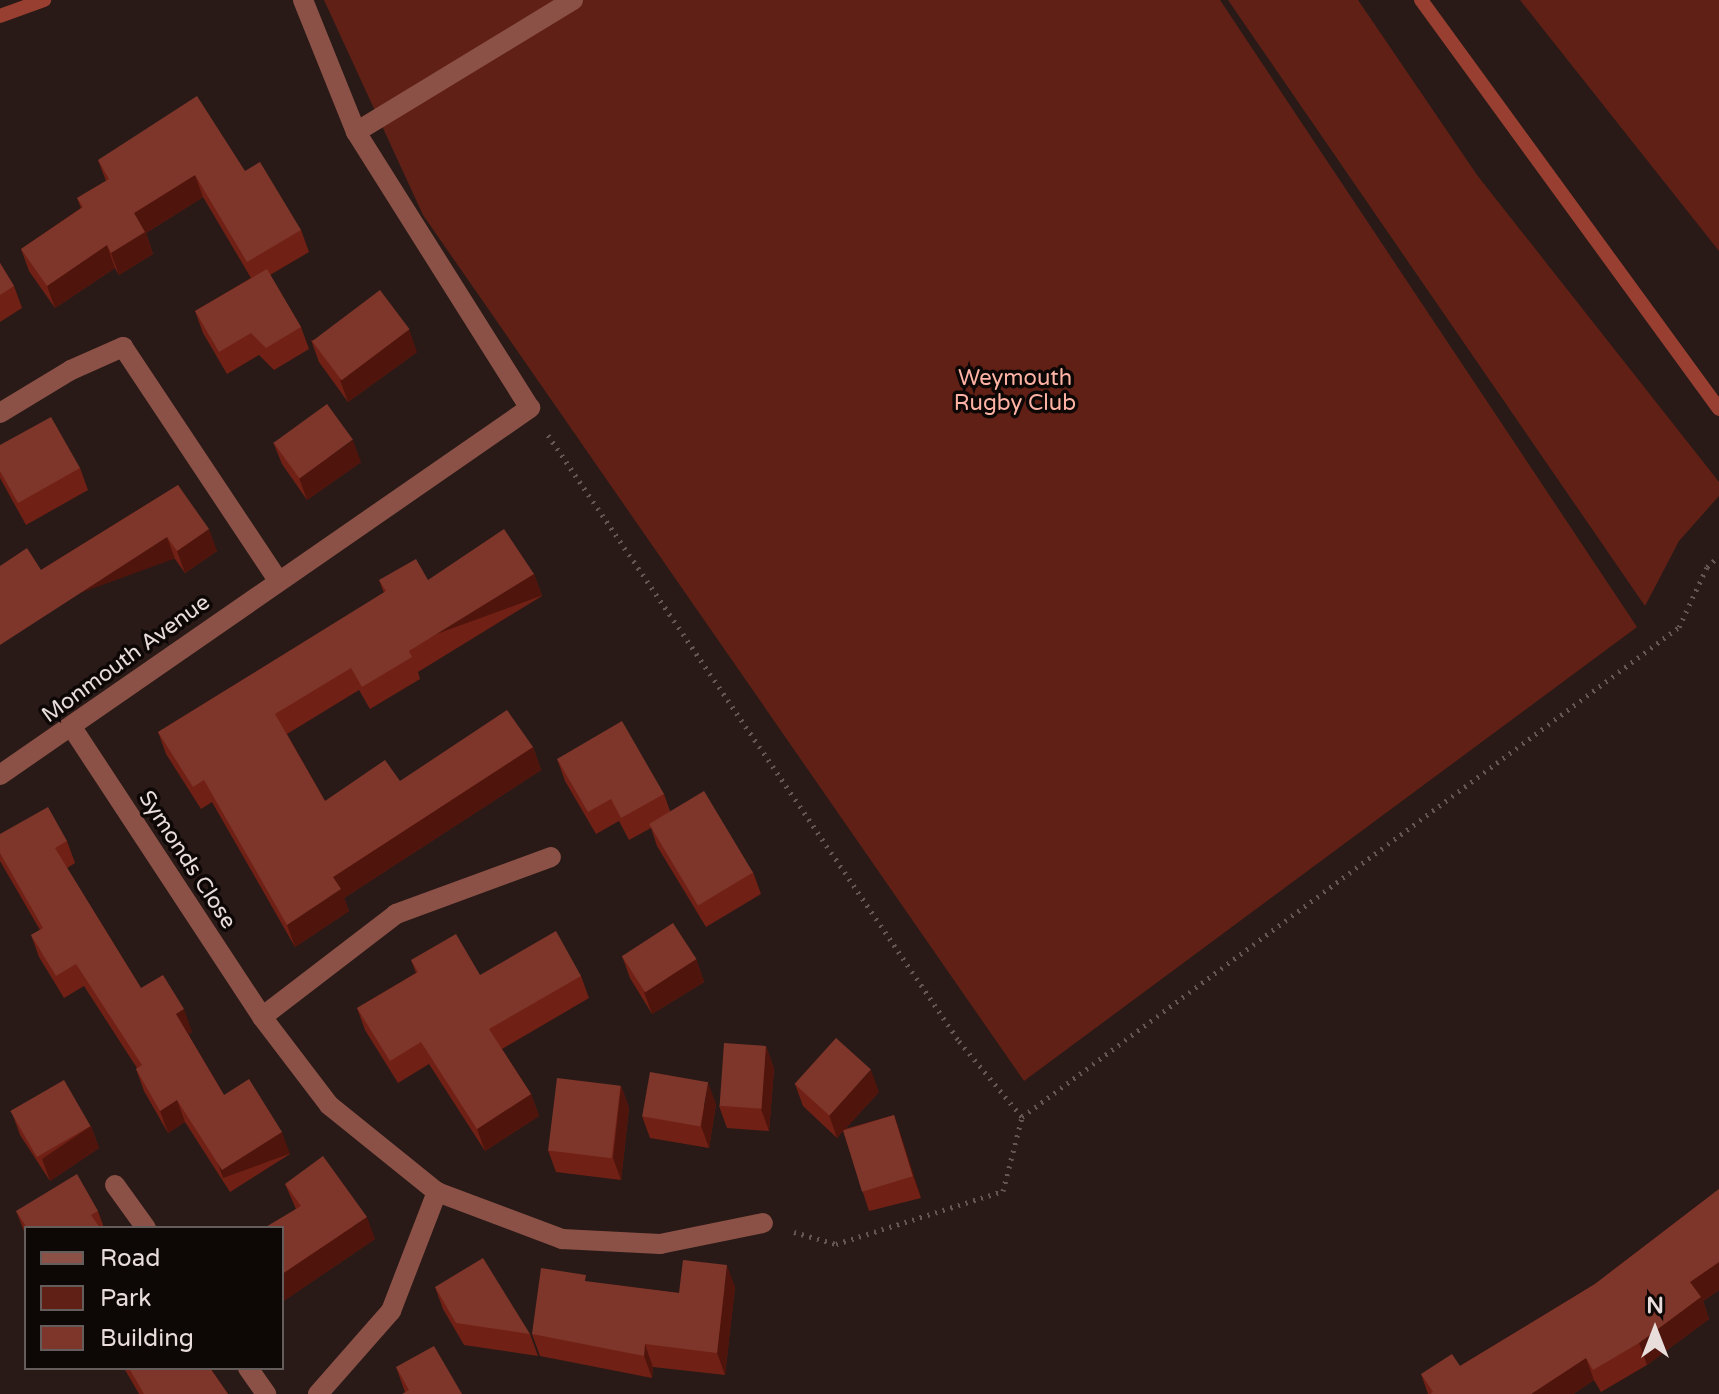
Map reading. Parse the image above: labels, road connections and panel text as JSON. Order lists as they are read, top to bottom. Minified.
{"streets":{"street":["Monmouth Avenue","Symonds Close"]},"crossings":[["Monmouth Avenue","Symonds Close"]],"parks":["Weymouth Rugby Club"],"legend":["Road","Park","Building"],"north":"top"}
